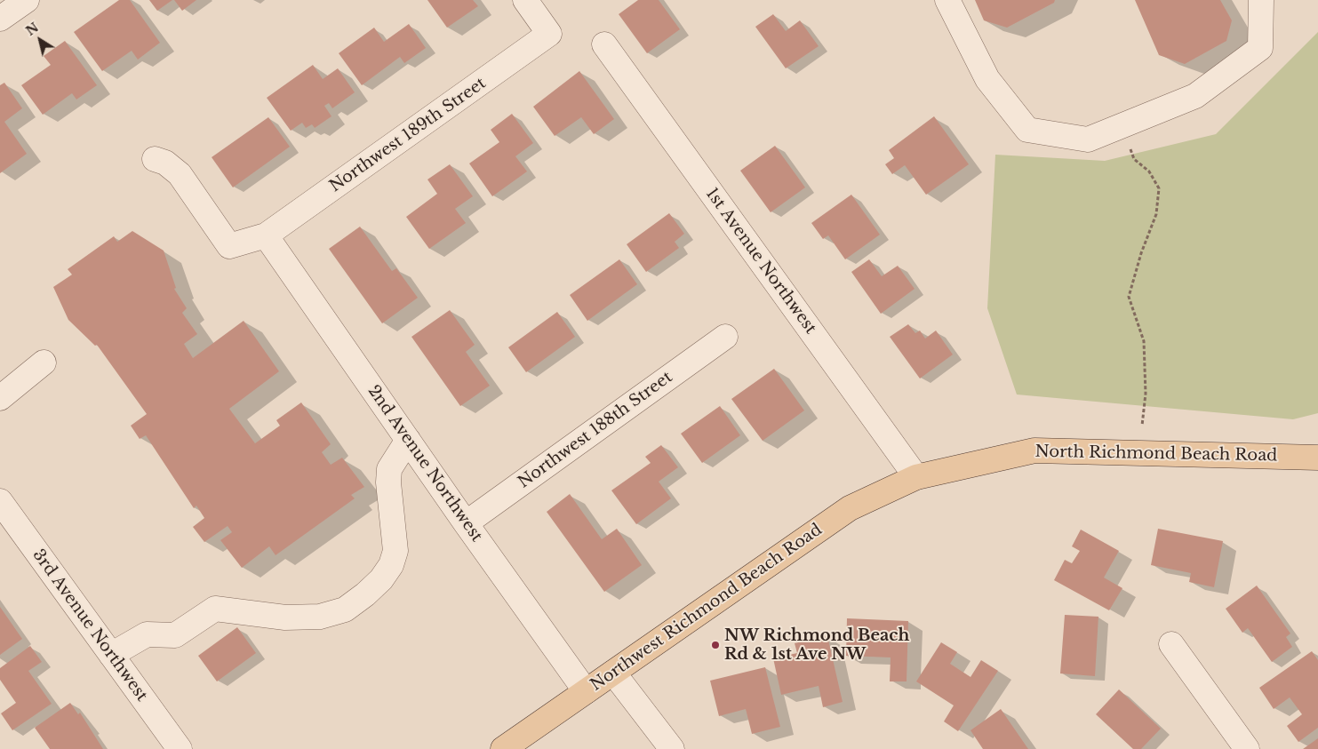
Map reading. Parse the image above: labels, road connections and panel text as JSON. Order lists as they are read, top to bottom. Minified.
{"streets":{"main road":["North Richmond Beach Road","Northwest Richmond Beach Road"],"street":["Northwest 189th Street","1st Avenue Northwest","Northwest 188th Street","2nd Avenue Northwest","3rd Avenue Northwest"]},"crossings":[["Northwest 189th Street","2nd Avenue Northwest"],["1st Avenue Northwest","North Richmond Beach Road"],["1st Avenue Northwest","Northwest Richmond Beach Road"],["Northwest 188th Street","2nd Avenue Northwest"],["North Richmond Beach Road","Northwest Richmond Beach Road"],["2nd Avenue Northwest","Northwest Richmond Beach Road"]],"places":["NW Richmond Beach Rd & 1st Ave NW"],"north":"top left"}
